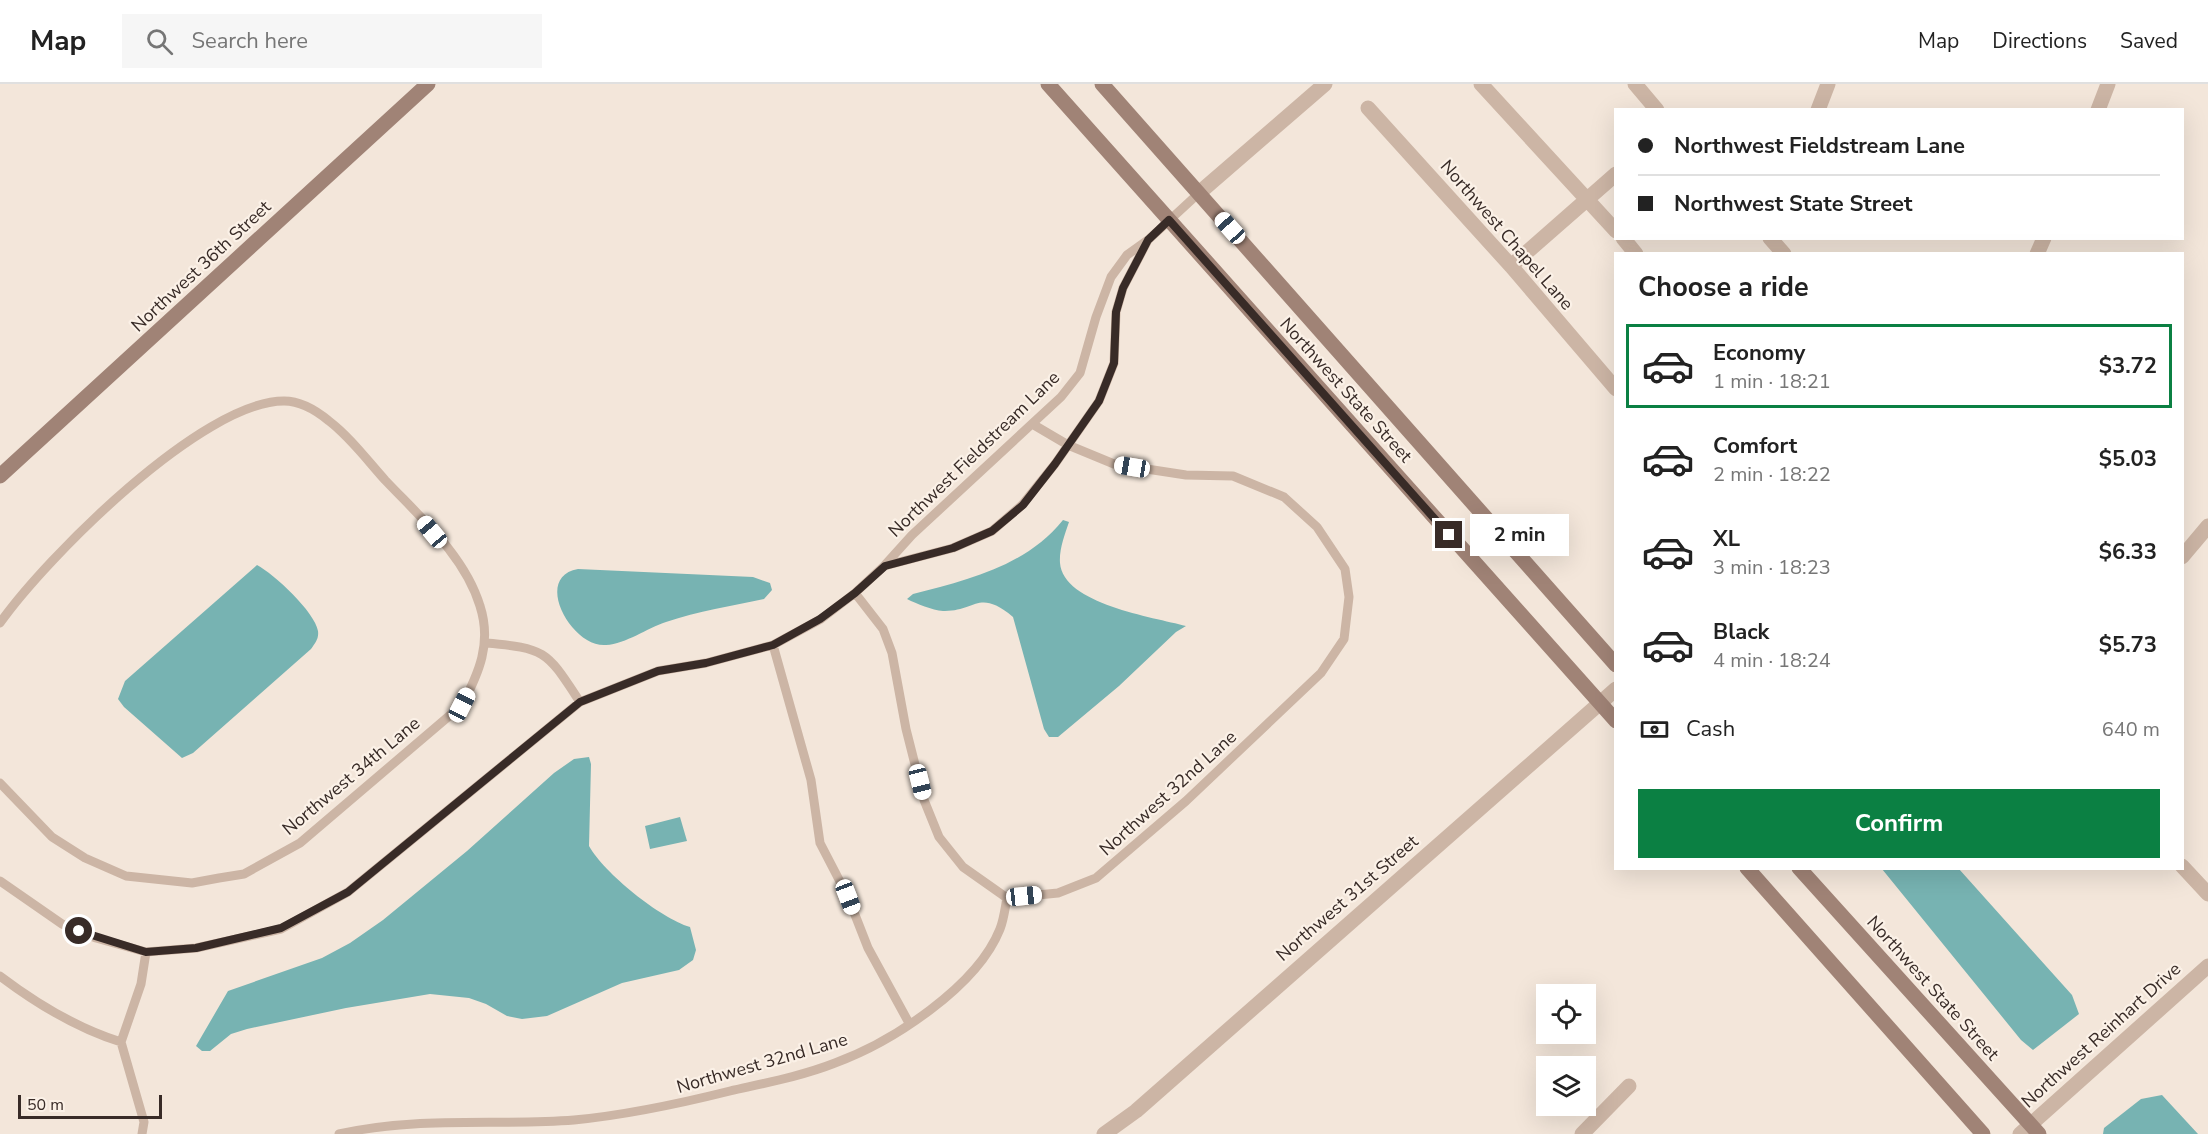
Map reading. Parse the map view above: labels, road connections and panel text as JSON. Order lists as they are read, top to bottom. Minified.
{"streets":{"main road":["Northwest 36th Street","Northwest State Street"],"street":["Northwest Chapel Lane","Northwest 31st Street","Northwest Reinhart Drive"],"lane":["Northwest Fieldstream Lane","Northwest 34th Lane","Northwest 32nd Lane"]},"crossings":[["Northwest State Street","Northwest Fieldstream Lane"],["Northwest State Street","Northwest 31st Street"],["Northwest State Street","Northwest Reinhart Drive"],["Northwest Fieldstream Lane","Northwest 32nd Lane"]],"scale_bar":"50 m","page":{"header":"Map","search":"Search here","nav":["Map","Directions","Saved"],"banner":["Northwest Fieldstream Lane","Northwest State Street"],"heading":"Choose a ride","list":[{"name":"Economy","note":"1 min · 18:21","value":"$3.72"},{"name":"Comfort","note":"2 min · 18:22","value":"$5.03"},{"name":"XL","note":"3 min · 18:23","value":"$6.33"},{"name":"Black","note":"4 min · 18:24","value":"$5.73"}],"bubble":"2 min","pay":["Cash","640 m"],"buttons":"Confirm","scale":"50 m"}}
